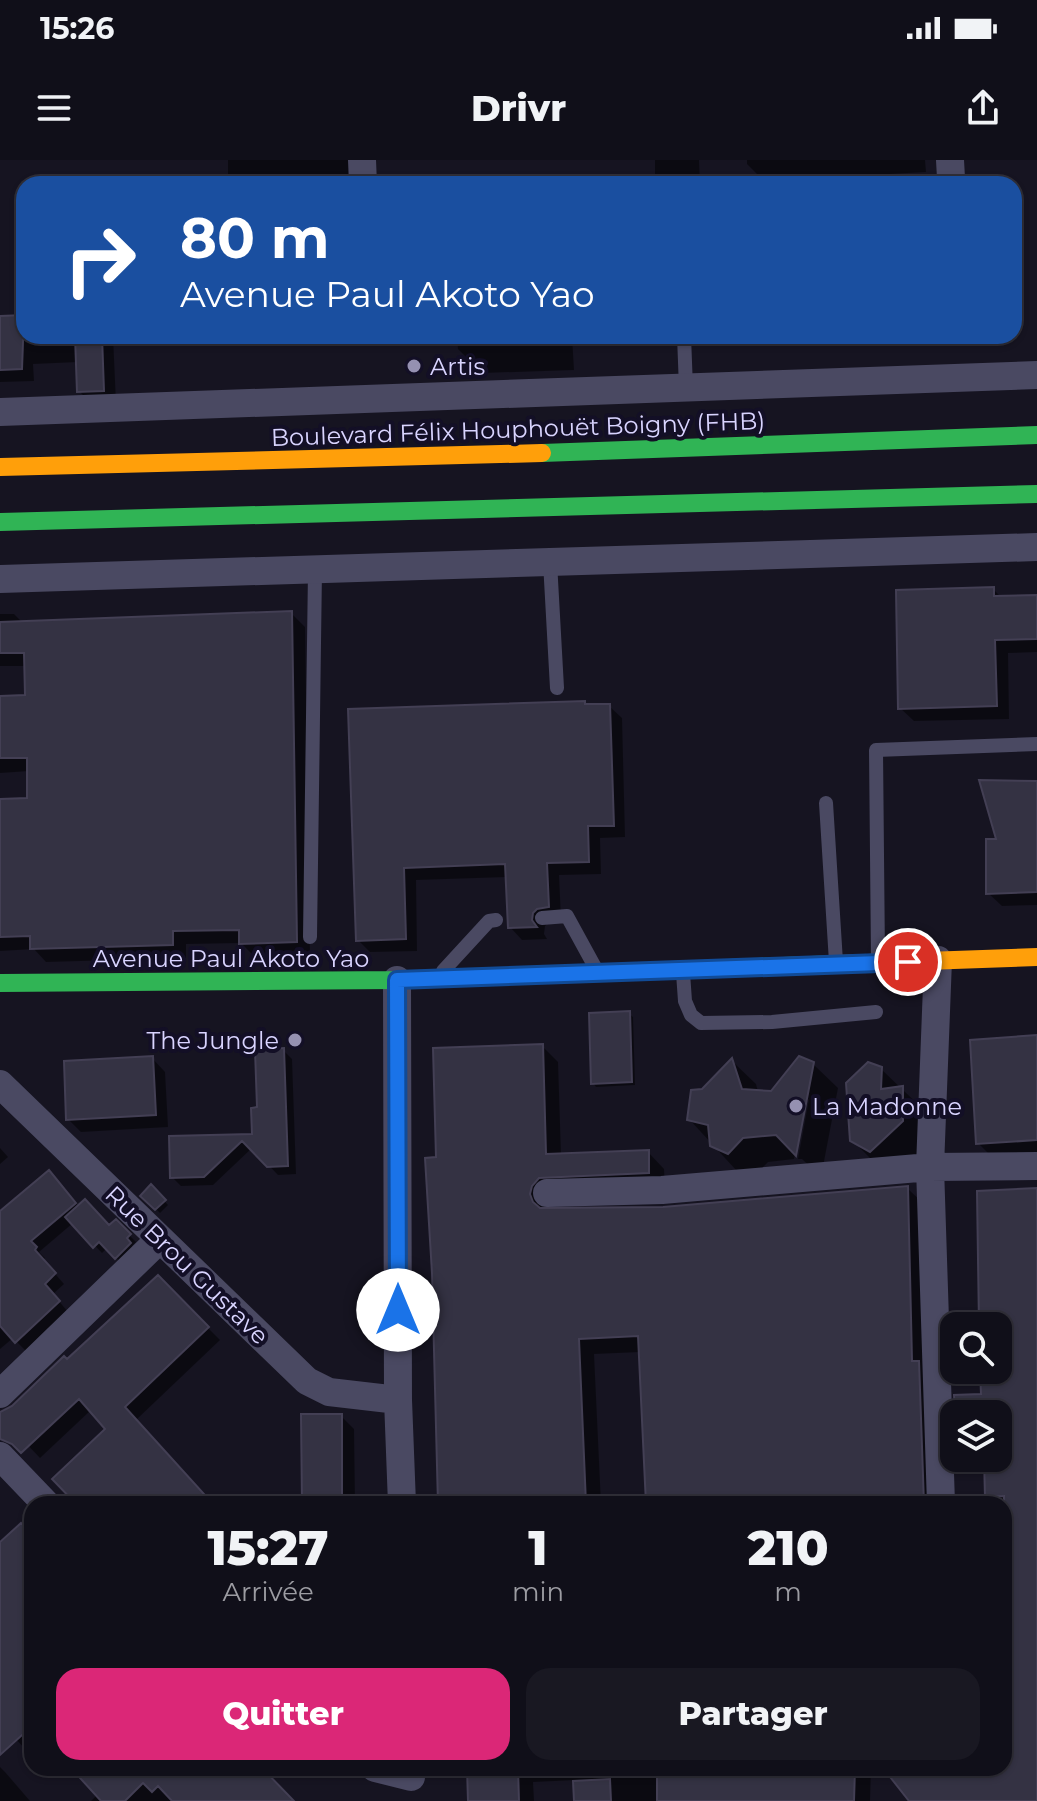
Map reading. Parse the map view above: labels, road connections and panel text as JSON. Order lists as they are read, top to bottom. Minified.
{"streets":{"main road":["Boulevard Félix Houphouët Boigny (FHB)","Avenue Paul Akoto Yao"],"street":["Rue Brou Gustave"]},"places":["Artis","The Jungle","La Madonne"],"page":{"status":"15:26","header":"Drivr","turn":["80 m","Avenue Paul Akoto Yao"],"eta":["15:27","Arrivée","1","min","210","m"],"buttons":["Quitter","Partager"]}}
